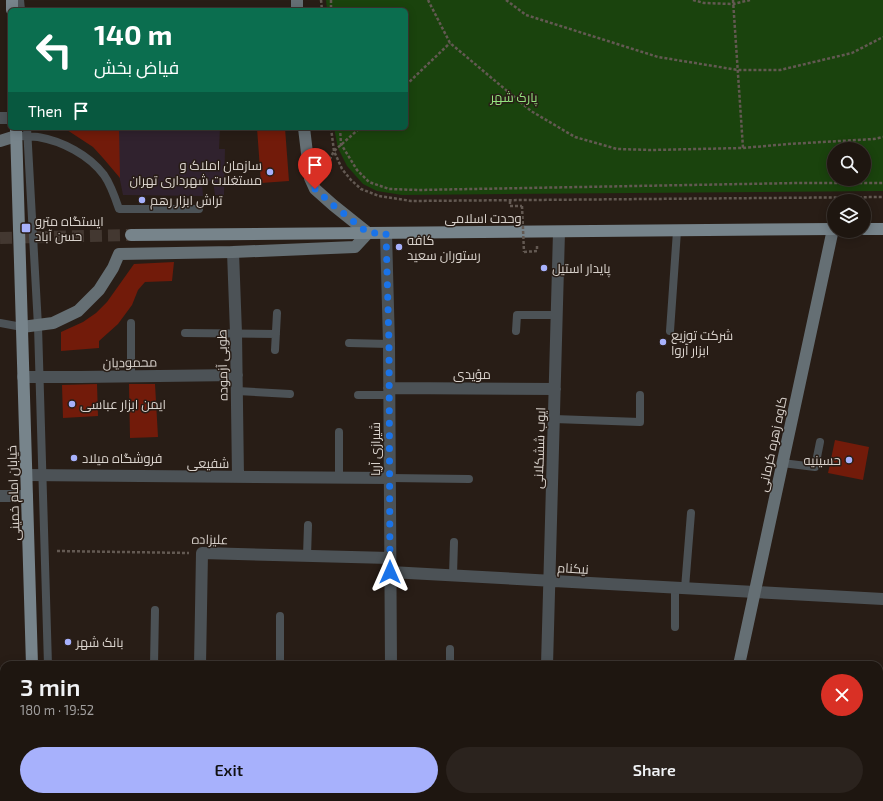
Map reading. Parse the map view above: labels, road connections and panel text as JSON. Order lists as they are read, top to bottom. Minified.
{"streets":{"main road":["وحدت اسلامی","خیابان امام خمینی"],"street":["محمودیان","طوبی آزموده","مؤیدی","کاوه زهره کرمانی","ایوب ششکلانی","شیرازی آریا","شفیعی","علیزاده","نیکنام"]},"crossings":[["وحدت اسلامی","ایوب ششکلانی"],["وحدت اسلامی","شیرازی آریا"],["محمودیان","طوبی آزموده"],["محمودیان","خیابان امام خمینی"],["طوبی آزموده","شفیعی"],["مؤیدی","ایوب ششکلانی"],["مؤیدی","شیرازی آریا"],["کاوه زهره کرمانی","نیکنام"],["ایوب ششکلانی","نیکنام"],["شیرازی آریا","شفیعی"],["شیرازی آریا","علیزاده"],["شیرازی آریا","نیکنام"],["شفیعی","خیابان امام خمینی"]],"parks":["پارک شهر"],"places":{"other":["سازمان املاک و مستغلات شهرداری تهران","تراش ابزار رهم","کافه رستوران سعید","پایدار استیل","شرکت توزیع ابزار آروا","ایمن ابزار عباسی","فروشگاه میلاد","حسینیه","بانک شهر"],"transit":["ایستگاه مترو حسن آباد"]},"page":{"turn":["140 m","فیاض بخش"],"then":"Then","heading":["3 min","180 m · 19:52"],"buttons":["Exit","Share"]}}
